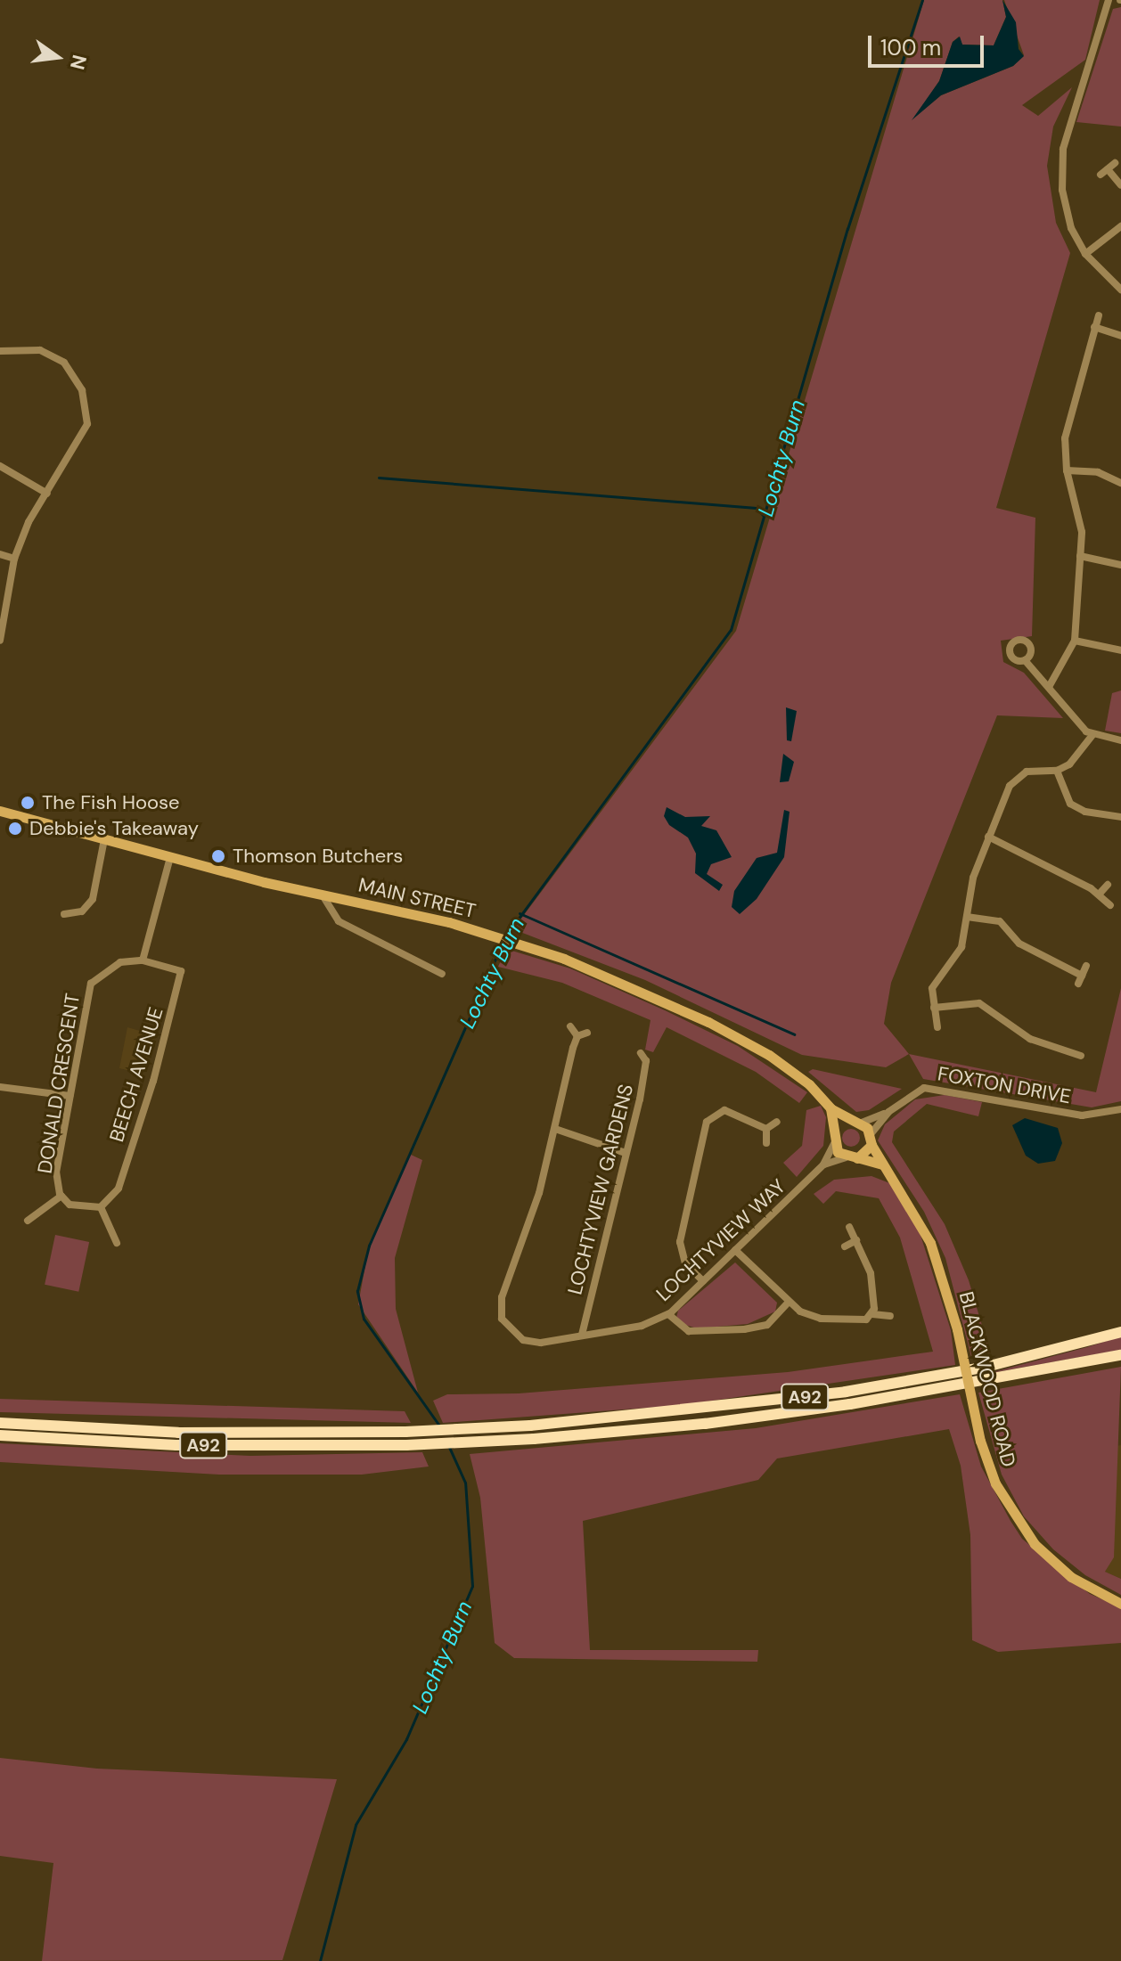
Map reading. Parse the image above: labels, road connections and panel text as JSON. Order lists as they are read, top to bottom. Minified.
{"streets":{"highway":["A92"],"main road":["MAIN STREET","BLACKWOOD ROAD"],"street":["BEECH AVENUE","DONALD CRESCENT","FOXTON DRIVE","LOCHTYVIEW GARDENS","LOCHTYVIEW WAY"]},"crossings":[["MAIN STREET","FOXTON DRIVE"],["MAIN STREET","LOCHTYVIEW WAY"],["MAIN STREET","BLACKWOOD ROAD"],["BEECH AVENUE","DONALD CRESCENT"],["FOXTON DRIVE","LOCHTYVIEW WAY"],["FOXTON DRIVE","BLACKWOOD ROAD"],["LOCHTYVIEW GARDENS","LOCHTYVIEW WAY"],["LOCHTYVIEW WAY","BLACKWOOD ROAD"]],"water":["Lochty Burn"],"places":["The Fish Hoose","Debbie's Takeaway","Thomson Butchers"],"scale_bar":"100 m","north":"right"}
